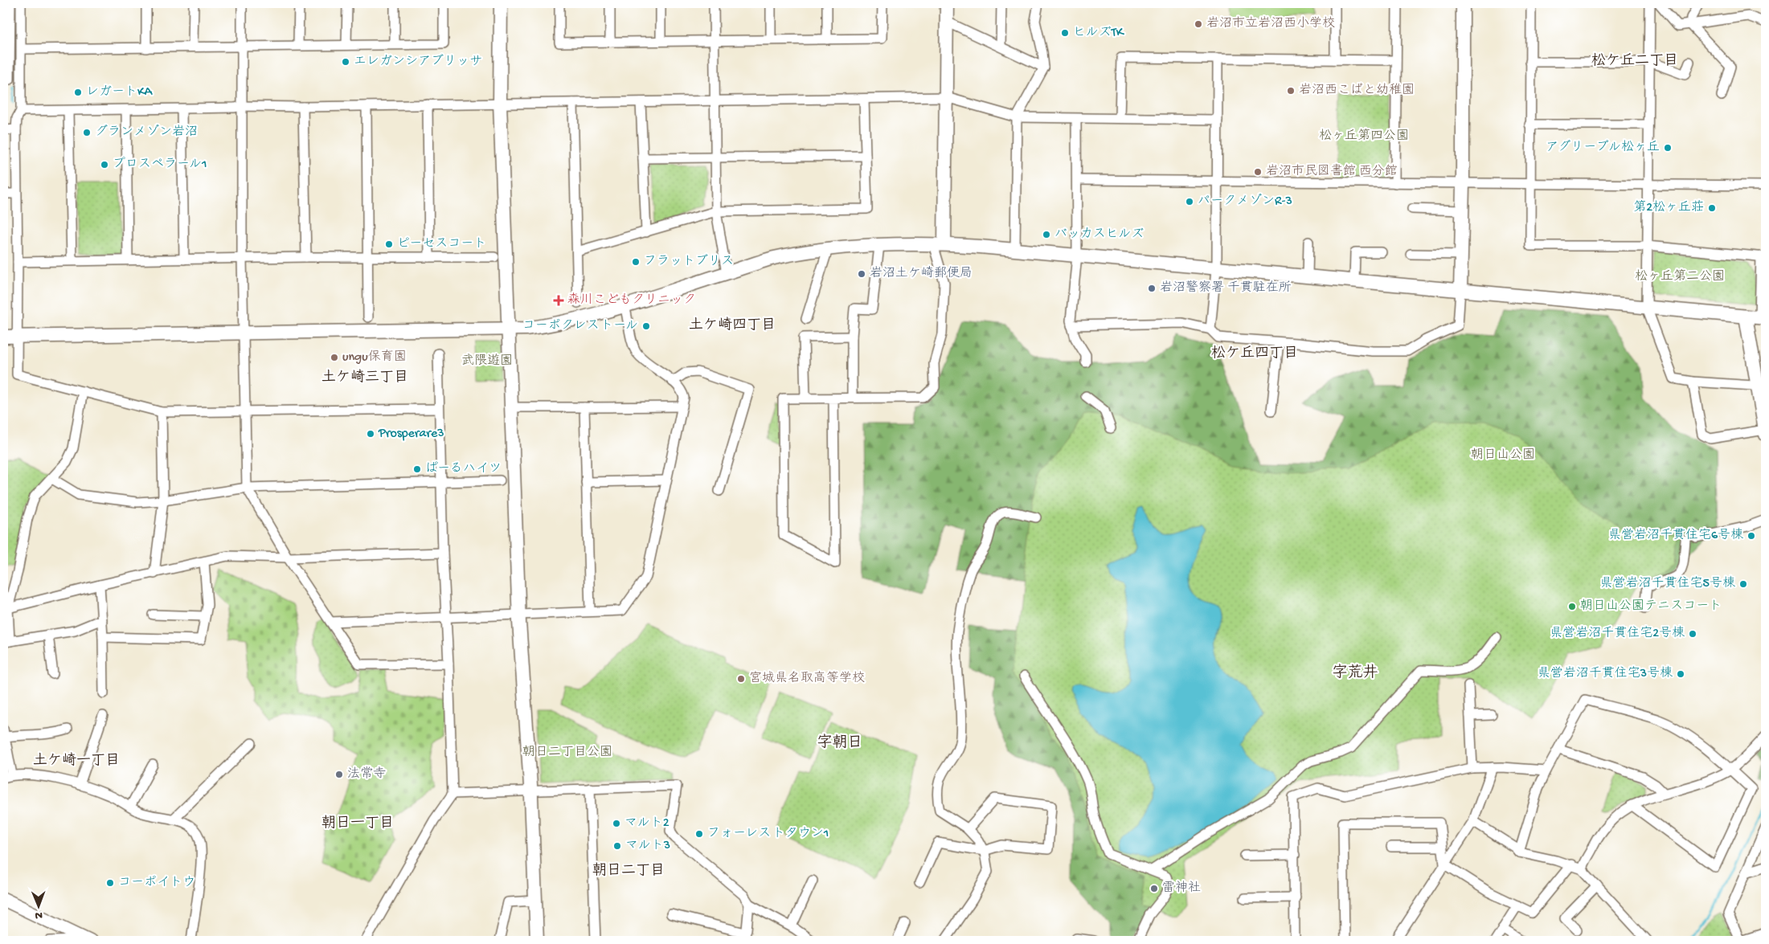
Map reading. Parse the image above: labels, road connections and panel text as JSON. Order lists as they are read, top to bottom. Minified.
{"districts":["松ケ丘二丁目","土ケ崎四丁目","松ケ丘四丁目","土ケ崎三丁目","字荒井","字朝日","土ケ崎一丁目","朝日一丁目","朝日二丁目"],"parks":["松ヶ丘第四公園","松ヶ丘第二公園","武隈遊園","朝日山公園","朝日二丁目公園"],"places":{"other":["岩沼市立岩沼西小学校","ヒルズTK","エレガンシアブリッサ","岩沼西こばと幼稚園","レガートKA","グランメゾン岩沼","アグリーブル松ヶ丘","プロスペラール1","岩沼市民図書館 西分館","パークメゾンR-3","第2松ヶ丘荘","バッカスヒルズ","ピーセスコート","フラットブリス","岩沼土ケ崎郵便局","岩沼警察署 千貫駐在所","コーポクレストール","ungu保育園","Prosperare3","ぱーるハイツ","県営岩沼千貫住宅6号棟","県営岩沼千貫住宅5号棟","朝日山公園テニスコート","県営岩沼千貫住宅2号棟","県営岩沼千貫住宅3号棟","宮城県名取高等学校","法常寺","マルト2","フォーレストタウン1","マルト3","コーポイトウ","雷神社"],"health":["森川こどもクリニック"]},"north":"bottom"}
